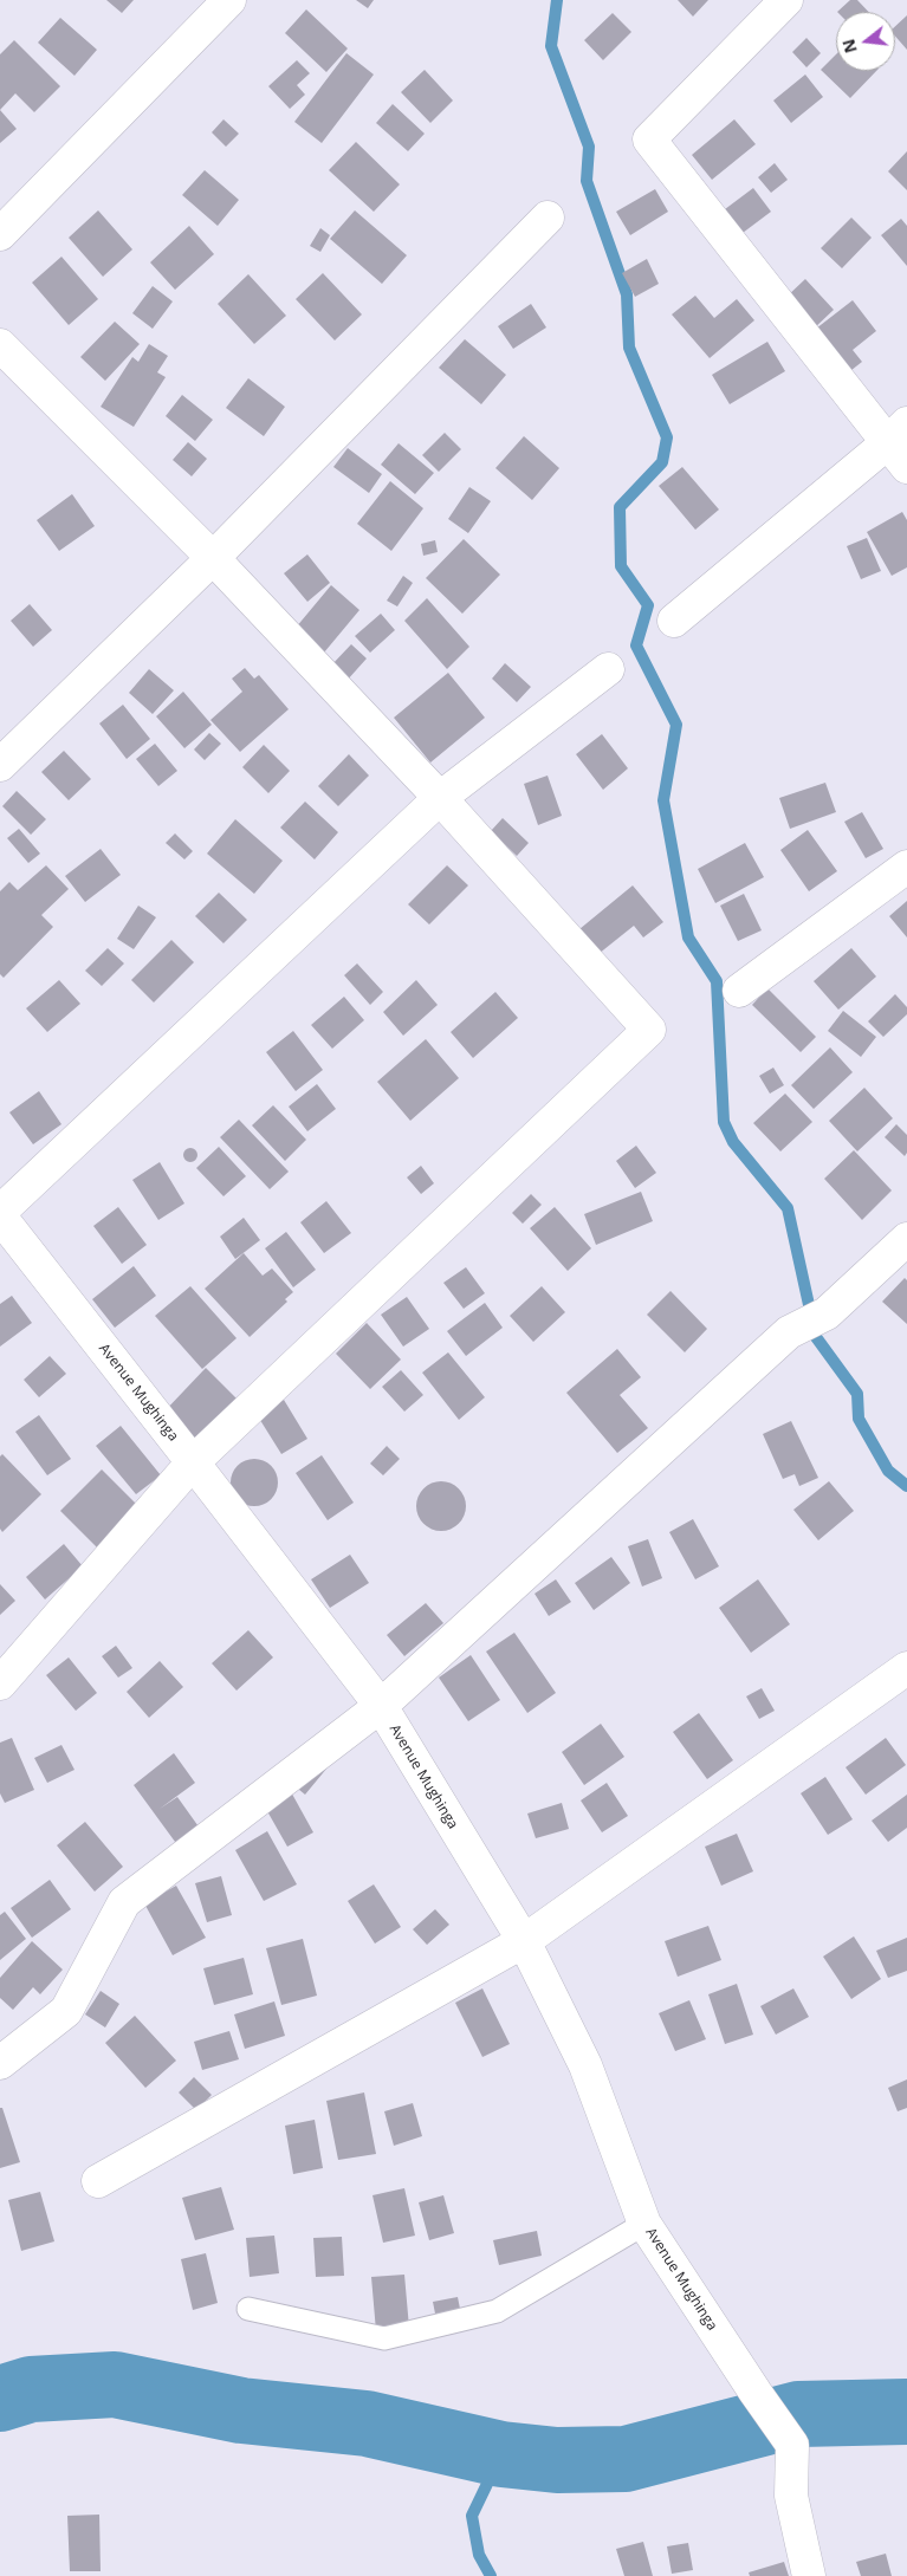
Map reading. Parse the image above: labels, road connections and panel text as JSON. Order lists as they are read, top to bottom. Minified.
{"streets":{"street":["Avenue Mughinga"]},"north":"left"}
